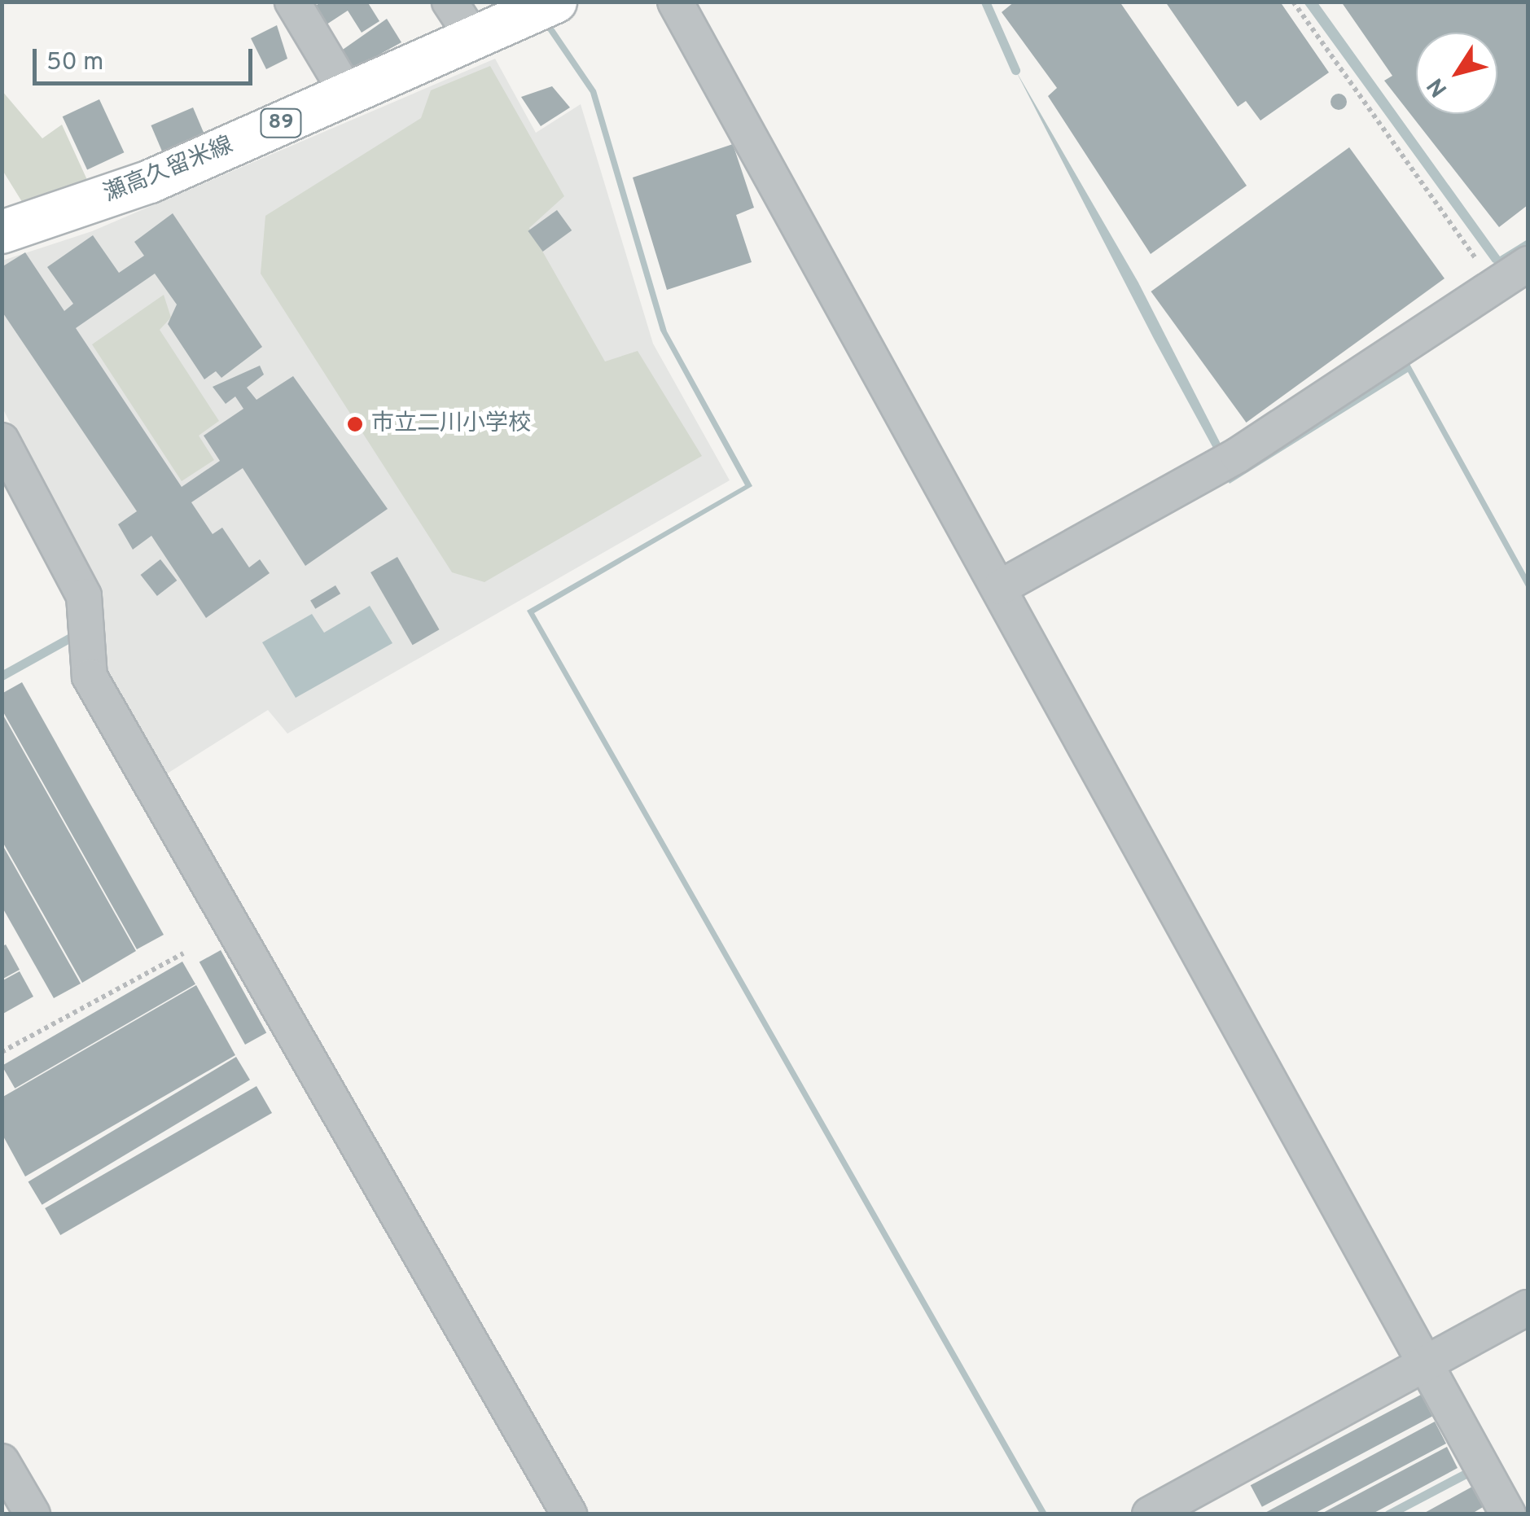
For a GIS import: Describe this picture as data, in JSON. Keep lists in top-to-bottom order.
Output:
{
  "streets": {
    "main road": ["89", "瀬高久留米線"]
  },
  "places": ["市立二川小学校"],
  "scale_bar": "50 m",
  "north": "bottom left"
}
